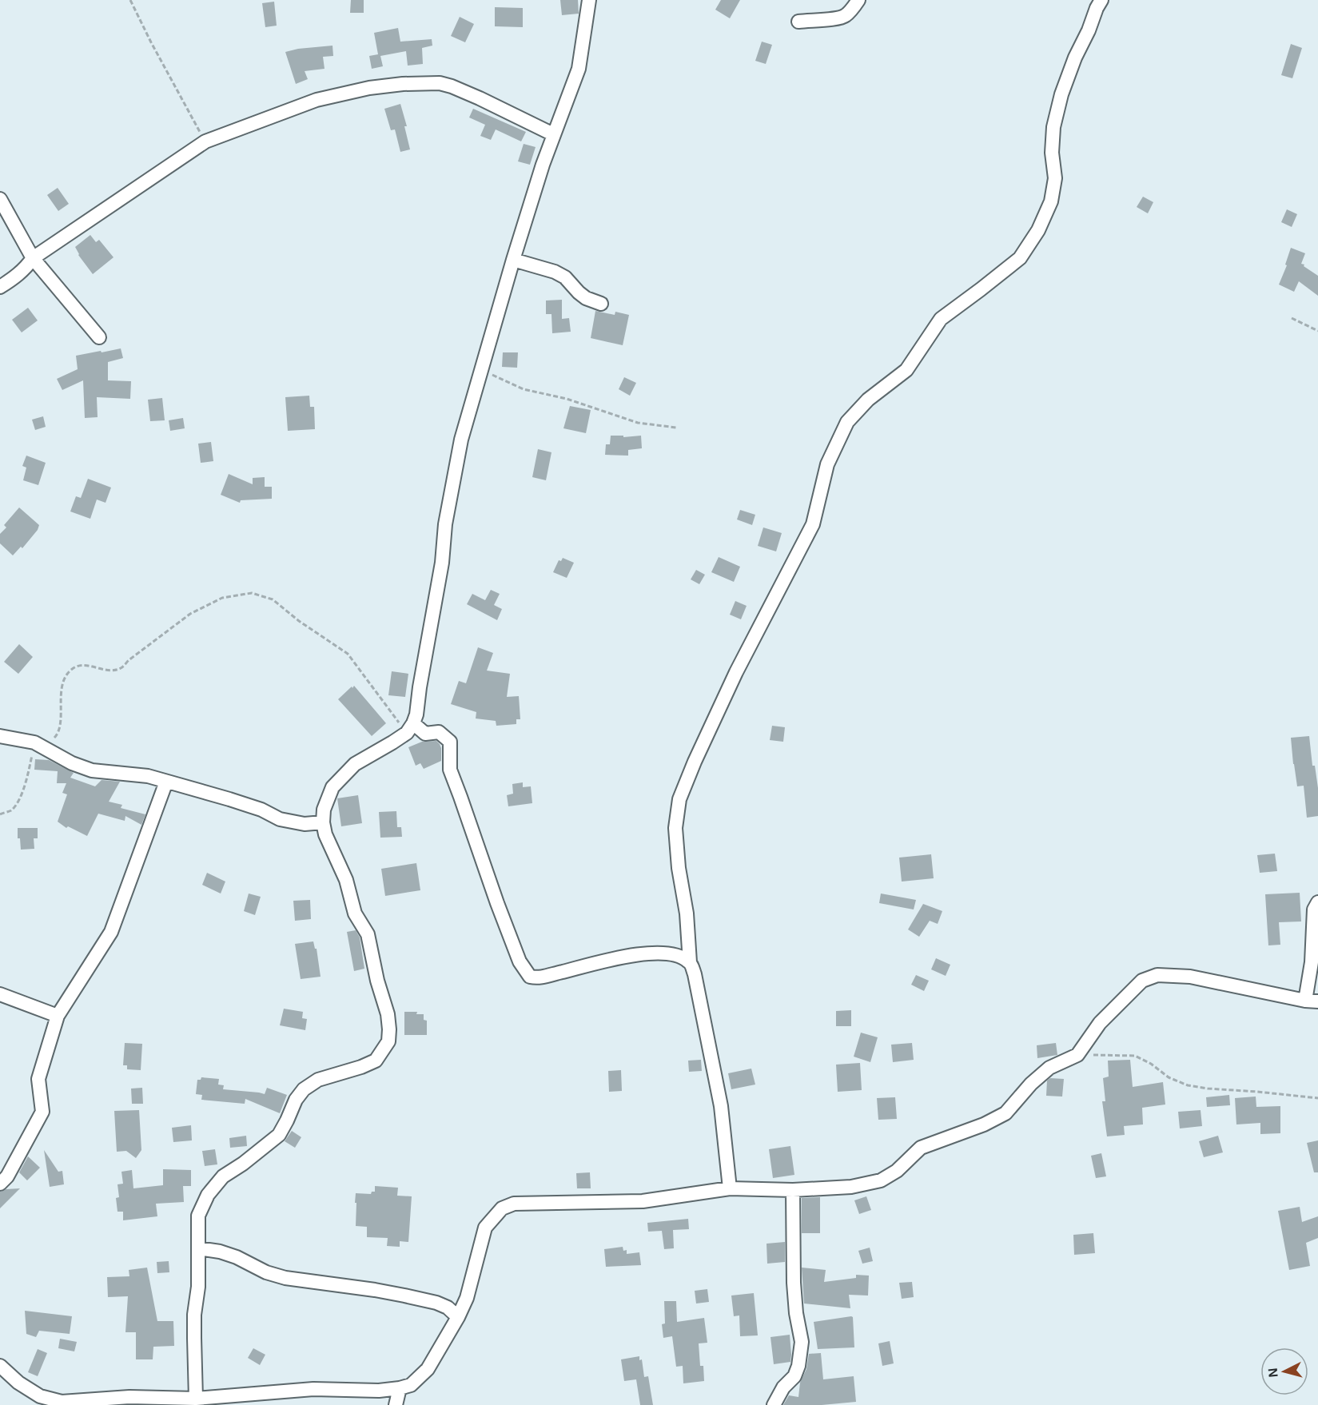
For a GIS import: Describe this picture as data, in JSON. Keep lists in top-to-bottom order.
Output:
{
  "north": "left"
}
